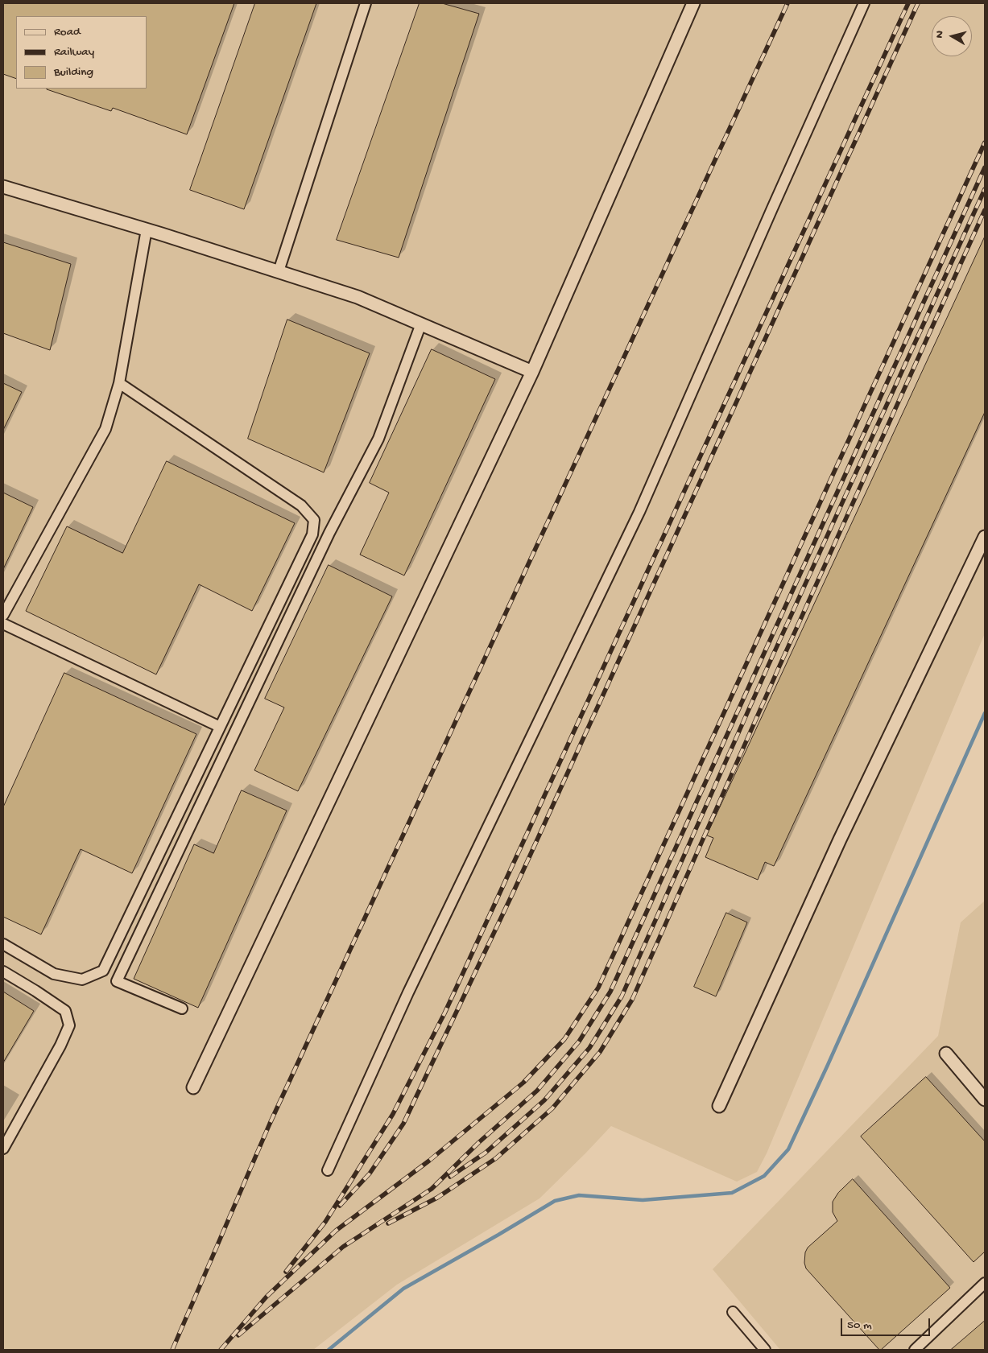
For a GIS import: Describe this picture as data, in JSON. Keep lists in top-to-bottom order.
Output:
{
  "legend": ["Road", "Railway", "Building"],
  "scale_bar": "50 m",
  "north": "left"
}
